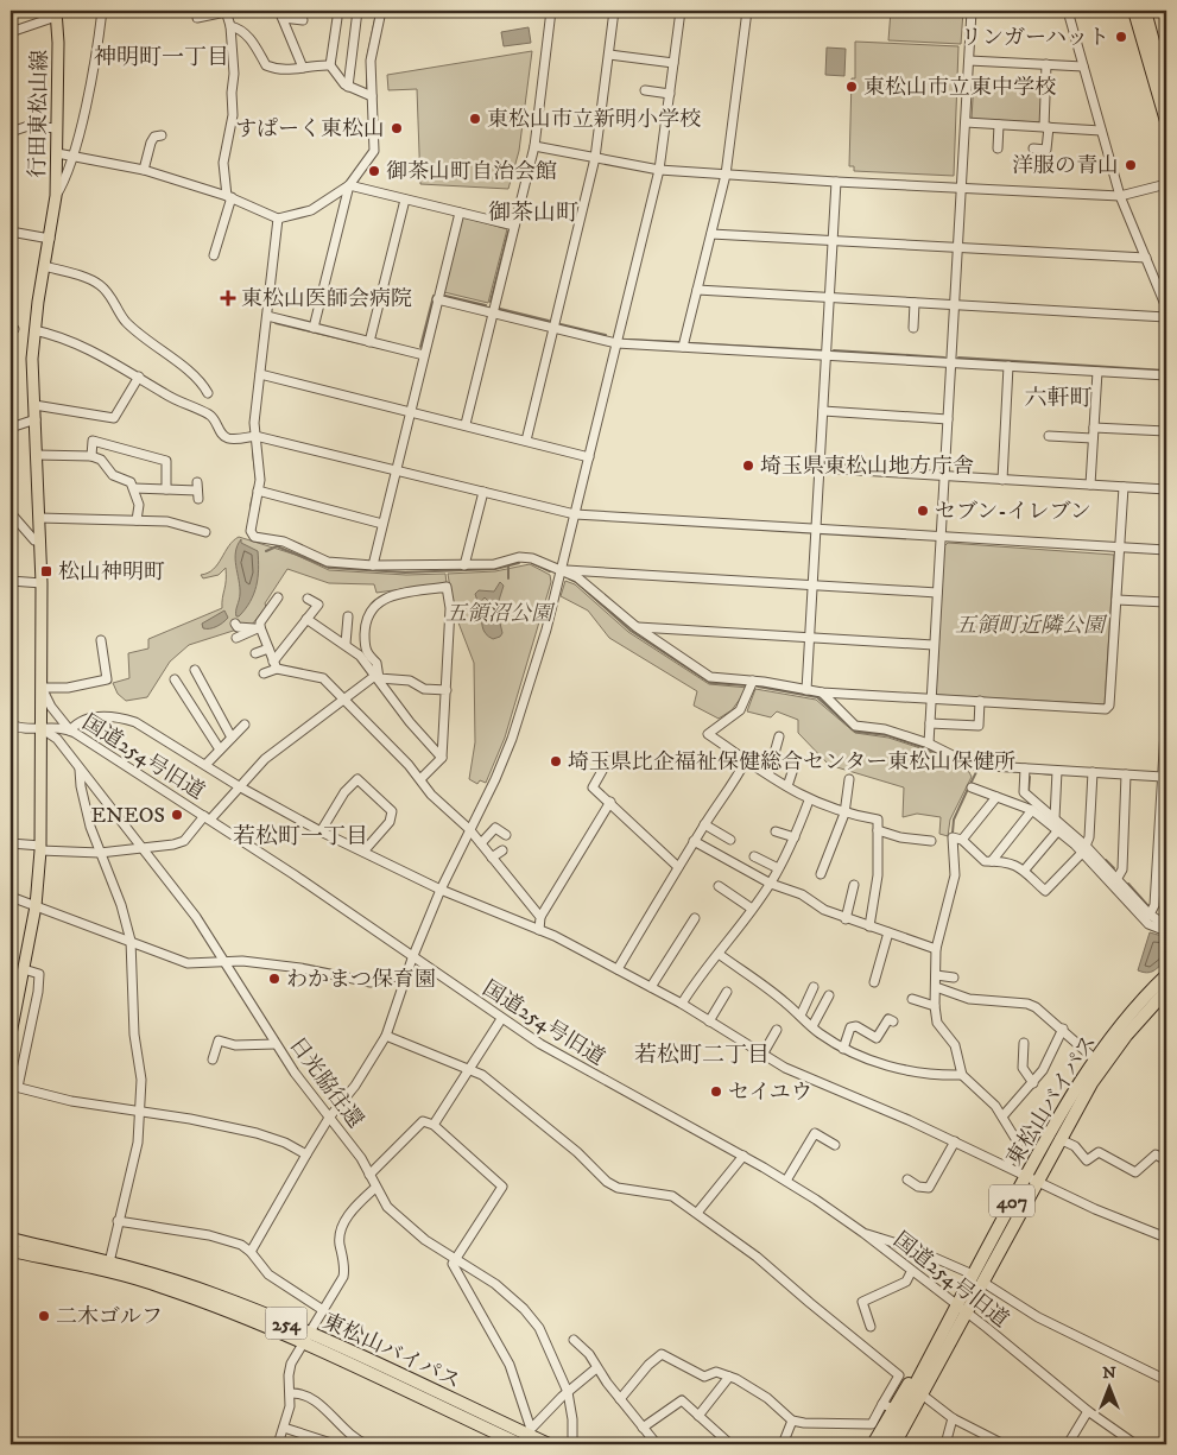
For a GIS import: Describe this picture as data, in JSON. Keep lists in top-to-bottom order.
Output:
{
  "streets": {
    "highway": ["東松山バイパス", "407", "254"],
    "main road": ["行田東松山線"],
    "street": ["国道254号旧道", "日光脇往還"]
  },
  "crossings": [
    ["行田東松山線", "国道254号旧道"],
    ["行田東松山線", "日光脇往還"],
    ["国道254号旧道", "日光脇往還"],
    ["国道254号旧道", "東松山バイパス"]
  ],
  "districts": [
    "神明町一丁目",
    "御茶山町",
    "六軒町",
    "若松町一丁目",
    "若松町二丁目"
  ],
  "parks": ["五領沼公園", "五領町近隣公園"],
  "places": {
    "other": [
      "リンガーハット",
      "東松山市立東中学校",
      "東松山市立新明小学校",
      "すぱーく東松山",
      "洋服の青山",
      "御茶山町自治会館",
      "埼玉県東松山地方庁舎",
      "セブン-イレブン",
      "埼玉県比企福祉保健総合センター東松山保健所",
      "ENEOS",
      "わかまつ保育園",
      "セイユウ",
      "二木ゴルフ"
    ],
    "health": ["東松山医師会病院"],
    "transit": ["松山神明町"]
  },
  "north": "top"
}
